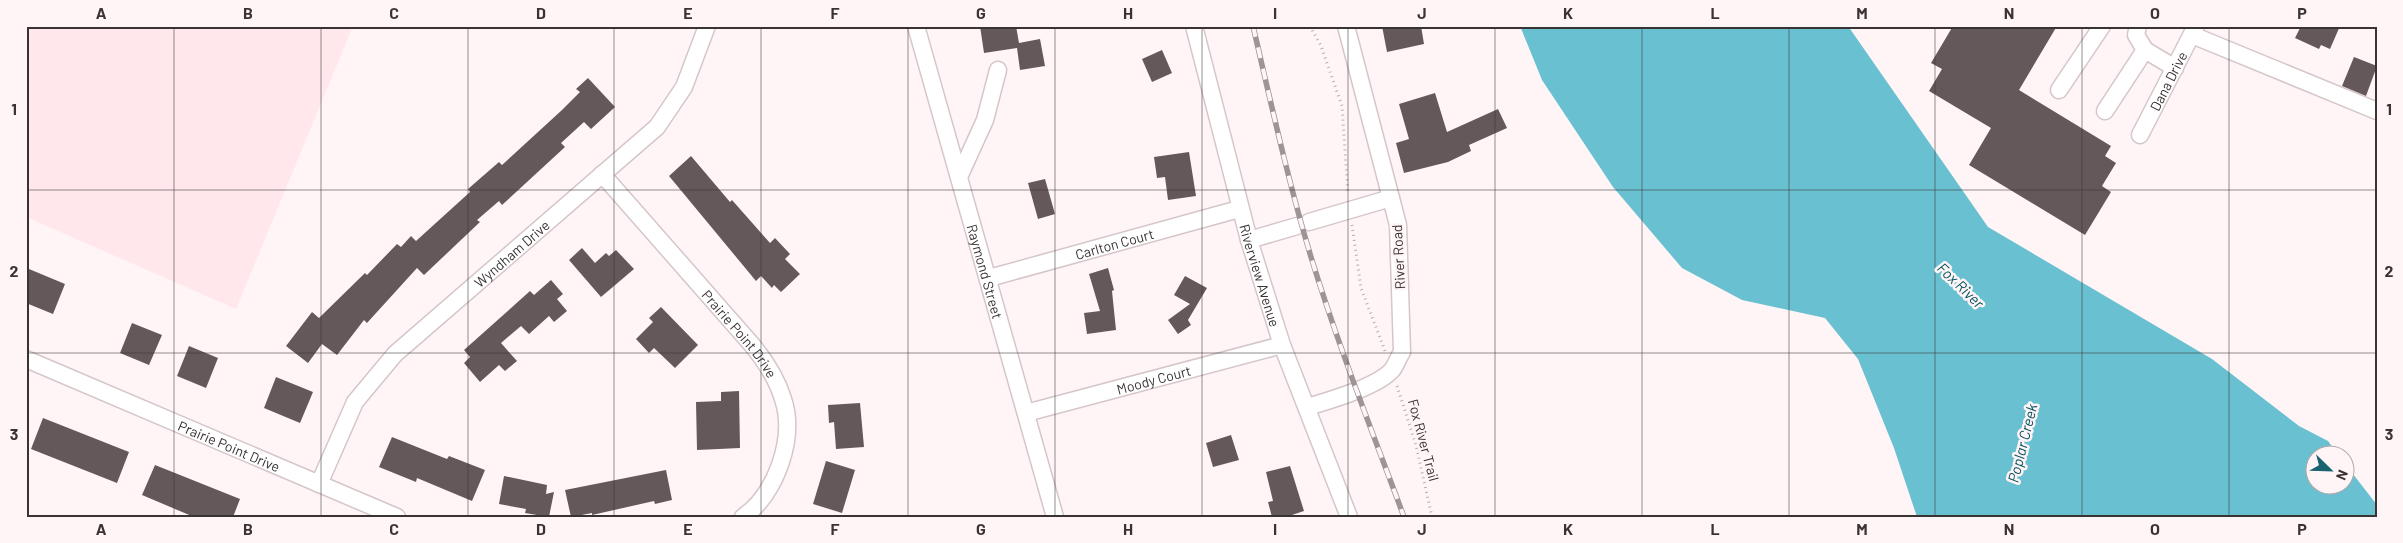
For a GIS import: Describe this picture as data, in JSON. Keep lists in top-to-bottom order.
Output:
{
  "streets": {
    "street": [
      "Dana Drive",
      "Carlton Court",
      "Wyndham Drive",
      "River Road",
      "Raymond Street",
      "Riverview Avenue",
      "Prairie Point Drive",
      "Moody Court"
    ],
    "path": ["Fox River Trail"]
  },
  "crossings": [
    ["Carlton Court", "Raymond Street"],
    ["Carlton Court", "Riverview Avenue"],
    ["Wyndham Drive", "Prairie Point Drive"],
    ["River Road", "Fox River Trail"],
    ["Raymond Street", "Moody Court"],
    ["Riverview Avenue", "Moody Court"]
  ],
  "water": ["Fox River", "Poplar Creek"],
  "north": "bottom right",
  "grid": {
    "columns": [
      "A",
      "B",
      "C",
      "D",
      "E",
      "F",
      "G",
      "H",
      "I",
      "J",
      "K",
      "L",
      "M",
      "N",
      "O",
      "P"
    ],
    "rows": ["1", "2", "3"]
  }
}
